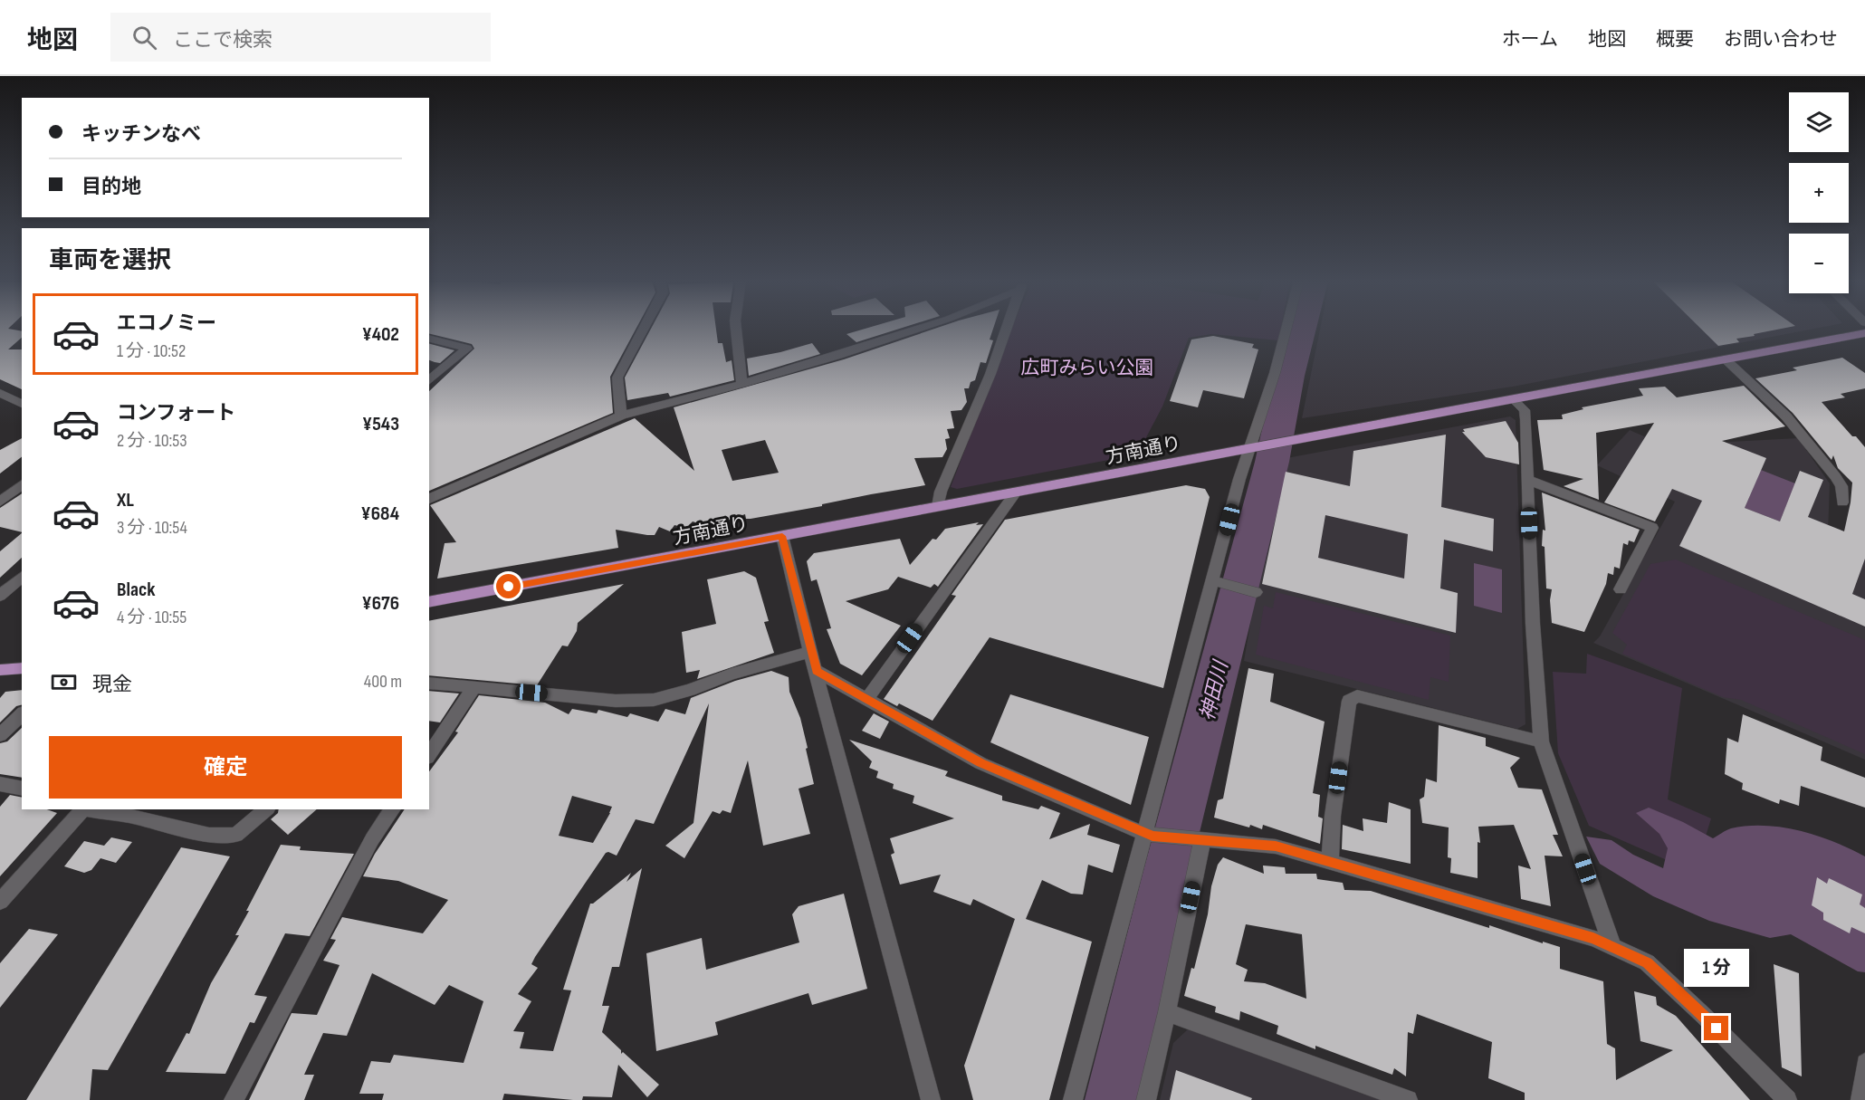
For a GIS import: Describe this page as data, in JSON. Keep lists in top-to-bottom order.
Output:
{
  "streets": {
    "main road": ["方南通り"]
  },
  "water": ["神田川"],
  "parks": ["広町みらい公園"],
  "page": {
    "header": "地図",
    "search": "ここで検索",
    "nav": [
      "ホーム",
      "地図",
      "概要",
      "お問い合わせ"
    ],
    "map_buttons": ["+", "−"],
    "banner": ["キッチンなべ", "目的地"],
    "heading": "車両を選択",
    "list": [
      {
        "name": "エコノミー",
        "note": "1 分 · 10:52",
        "value": "¥402"
      },
      {
        "name": "コンフォート",
        "note": "2 分 · 10:53",
        "value": "¥543"
      },
      {
        "name": "XL",
        "note": "3 分 · 10:54",
        "value": "¥684"
      },
      {
        "name": "Black",
        "note": "4 分 · 10:55",
        "value": "¥676"
      }
    ],
    "pay": ["現金", "400 m"],
    "buttons": "確定",
    "bubble": "1 分"
  }
}
